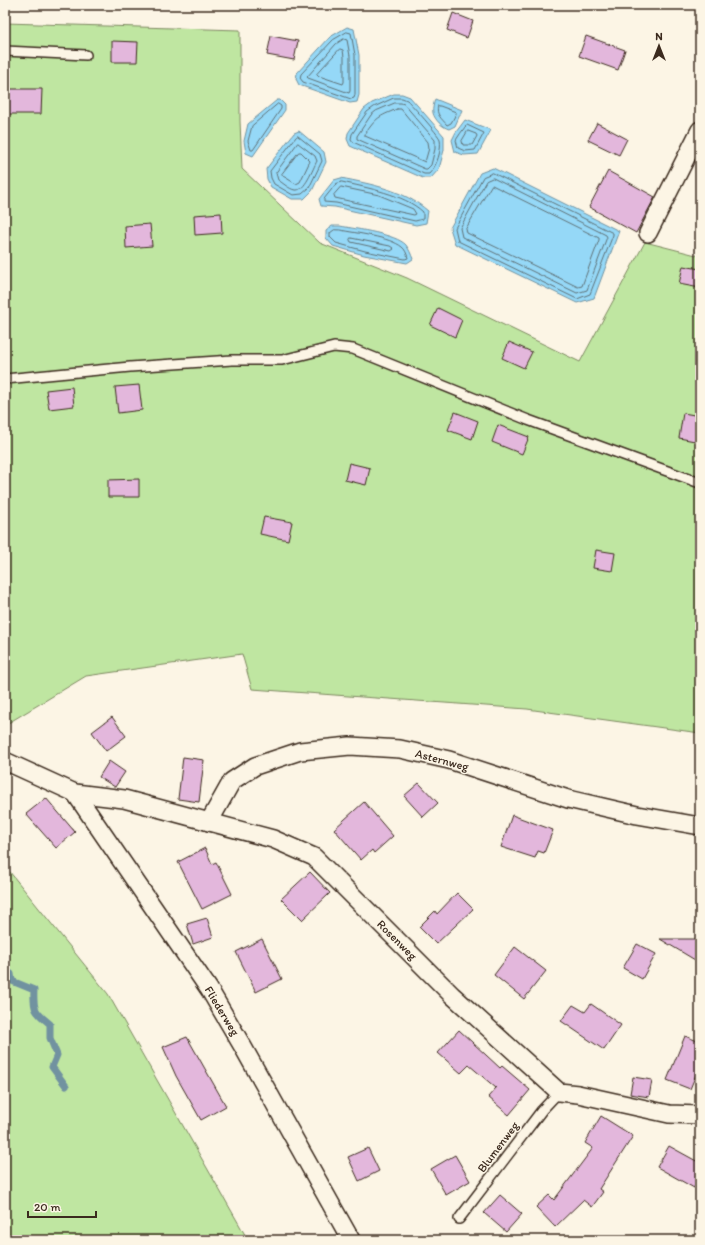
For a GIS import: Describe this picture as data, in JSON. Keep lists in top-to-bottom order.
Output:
{
  "streets": {
    "street": ["Asternweg", "Rosenweg", "Fliederweg"],
    "lane": ["Blumenweg"]
  },
  "crossings": [
    ["Asternweg", "Rosenweg"],
    ["Rosenweg", "Fliederweg"],
    ["Rosenweg", "Blumenweg"]
  ],
  "scale_bar": "20 m",
  "north": "top"
}
